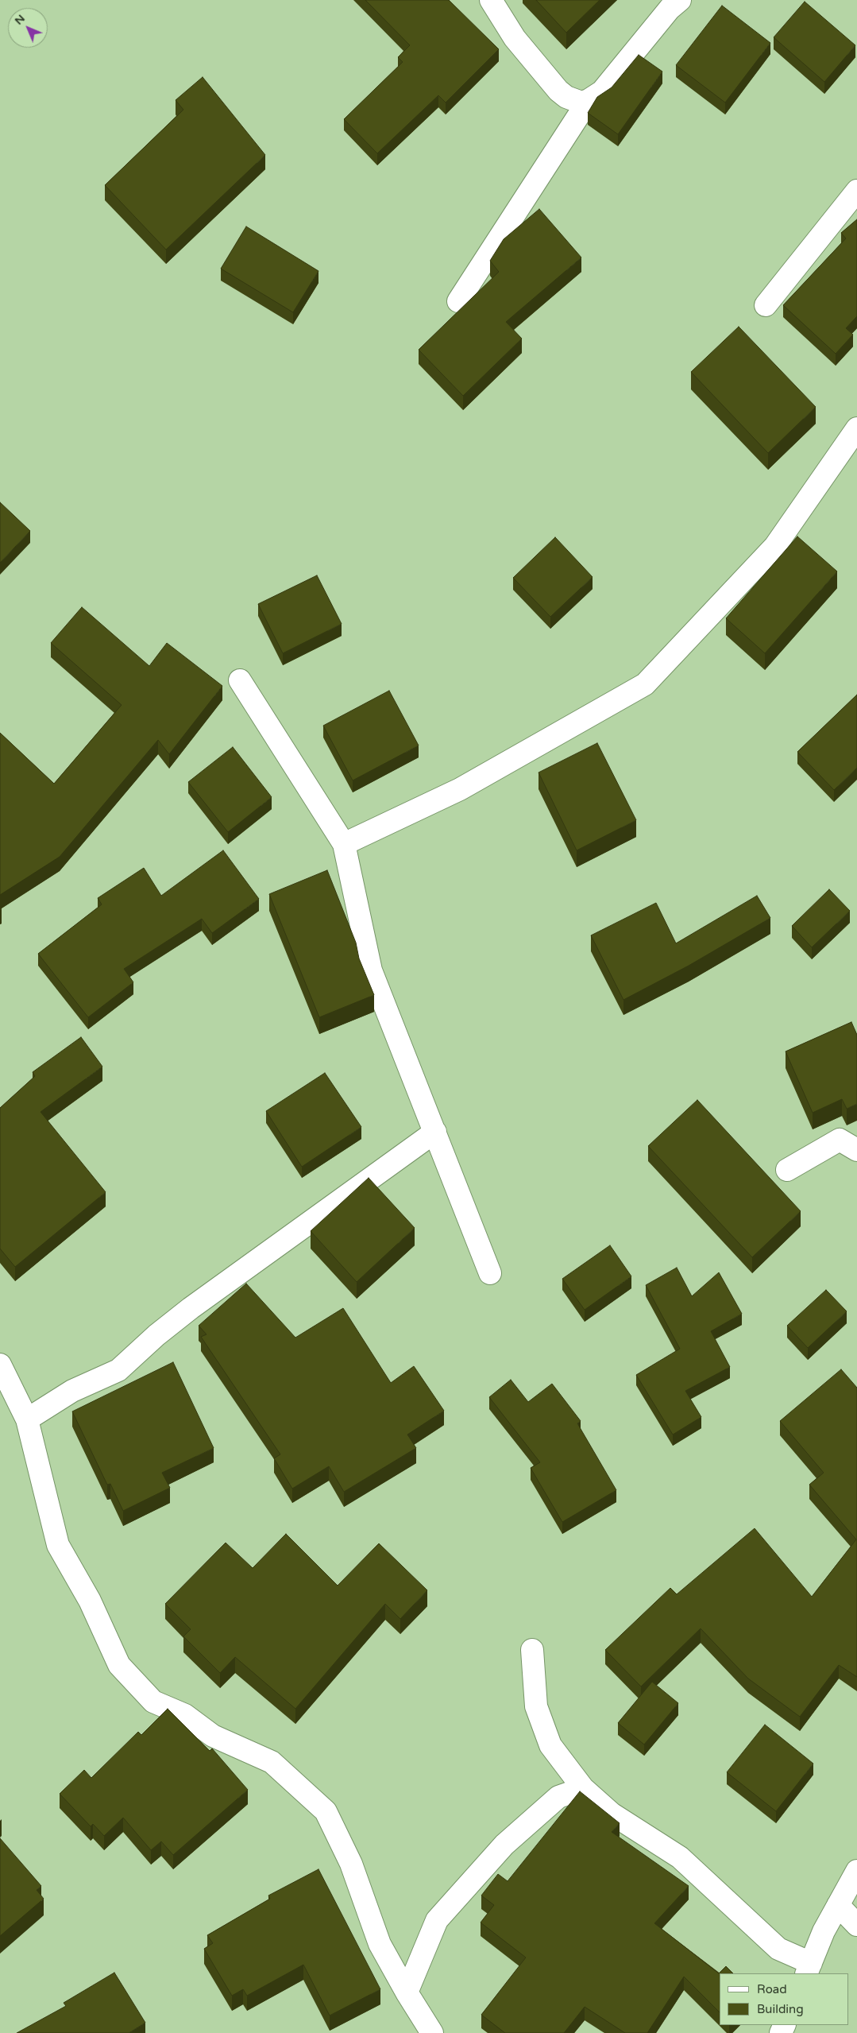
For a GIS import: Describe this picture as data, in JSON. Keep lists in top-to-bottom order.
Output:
{
  "legend": ["Road", "Building"],
  "north": "top left"
}
